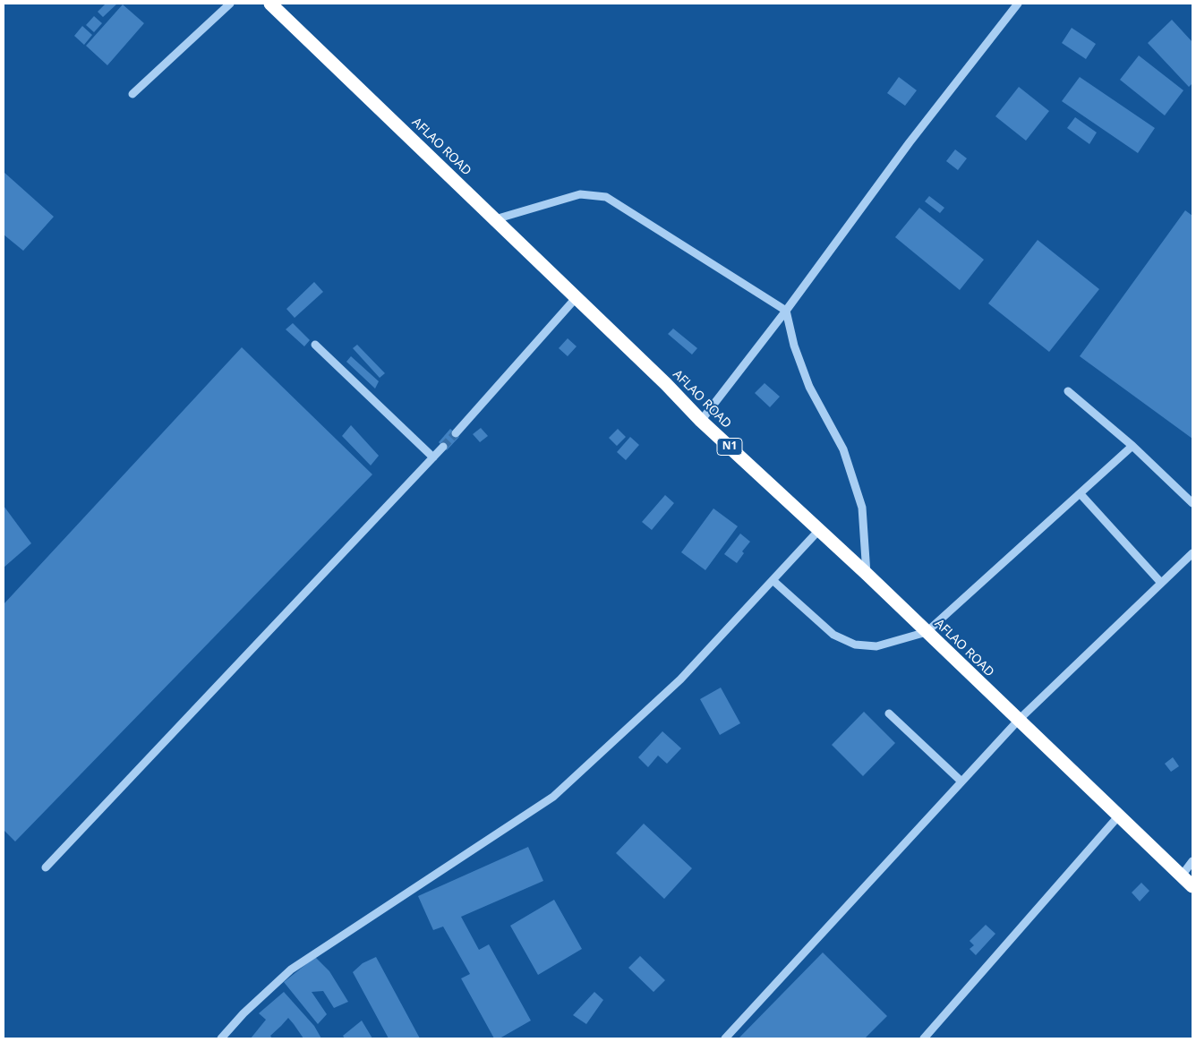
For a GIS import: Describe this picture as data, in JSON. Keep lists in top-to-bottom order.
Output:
{
  "streets": {
    "highway": ["AFLAO ROAD", "N1"]
  }
}
